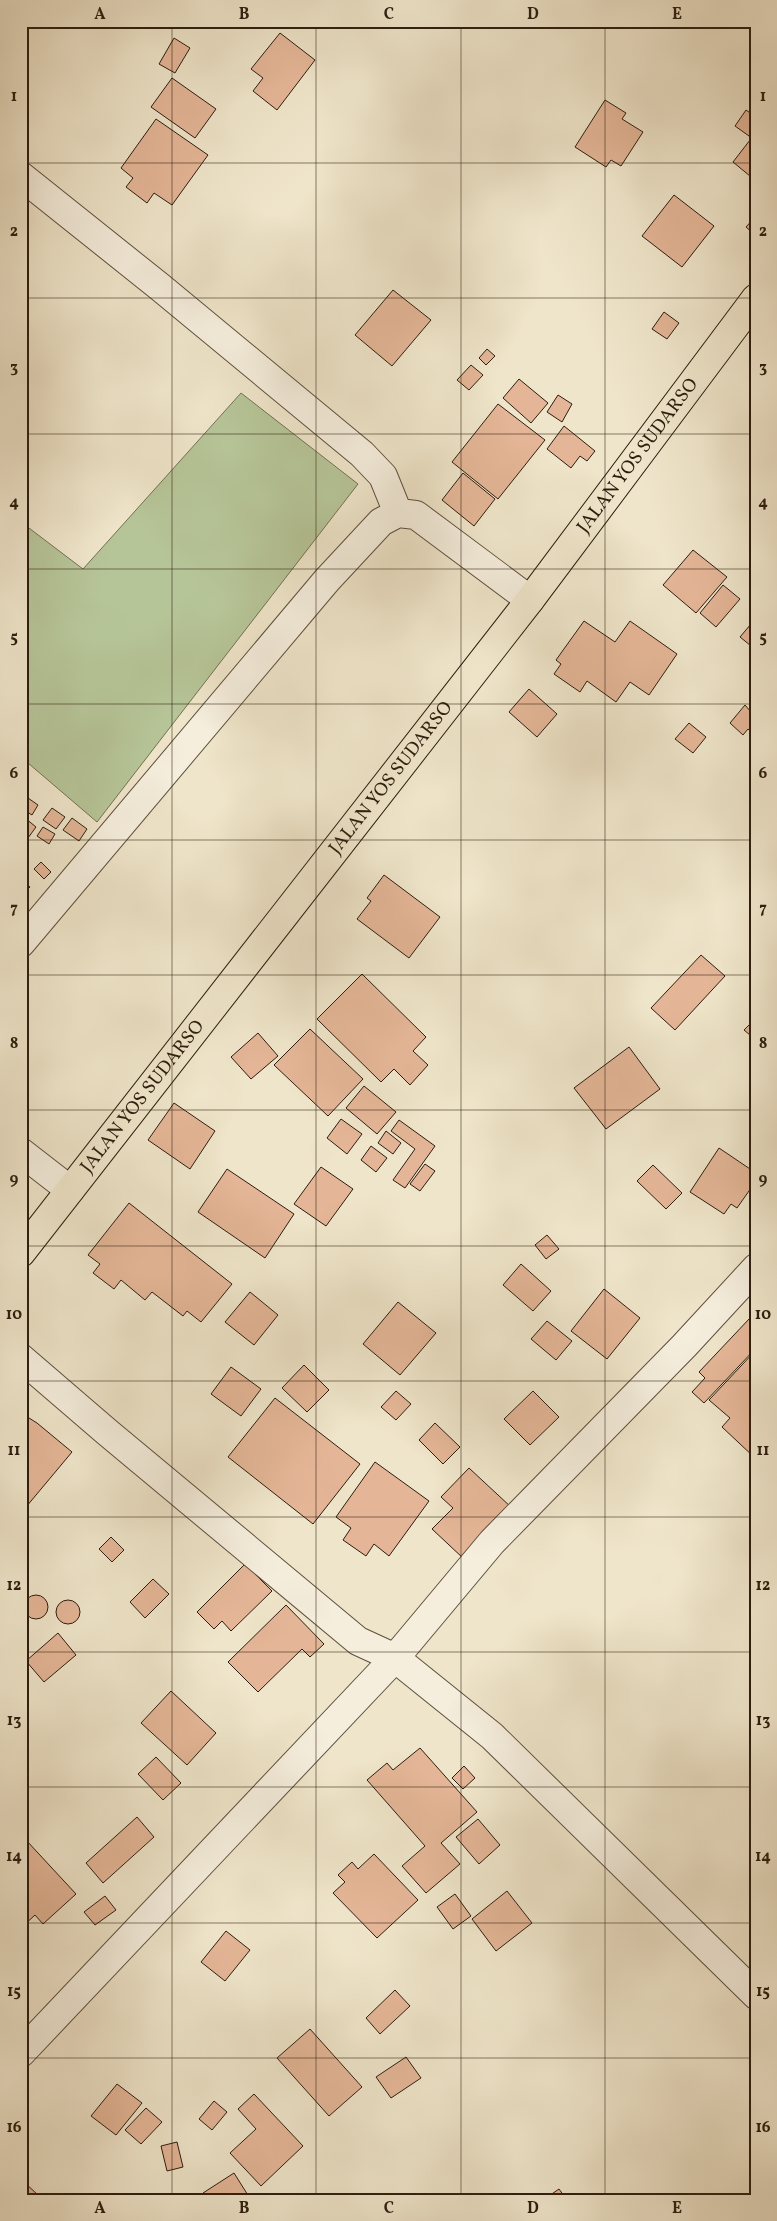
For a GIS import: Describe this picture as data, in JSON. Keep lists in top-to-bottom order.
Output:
{
  "streets": {
    "main road": ["JALAN YOS SUDARSO"]
  },
  "grid": {
    "columns": [
      "A",
      "B",
      "C",
      "D",
      "E"
    ],
    "rows": [
      "1",
      "2",
      "3",
      "4",
      "5",
      "6",
      "7",
      "8",
      "9",
      "10",
      "11",
      "12",
      "13",
      "14",
      "15",
      "16"
    ]
  }
}
